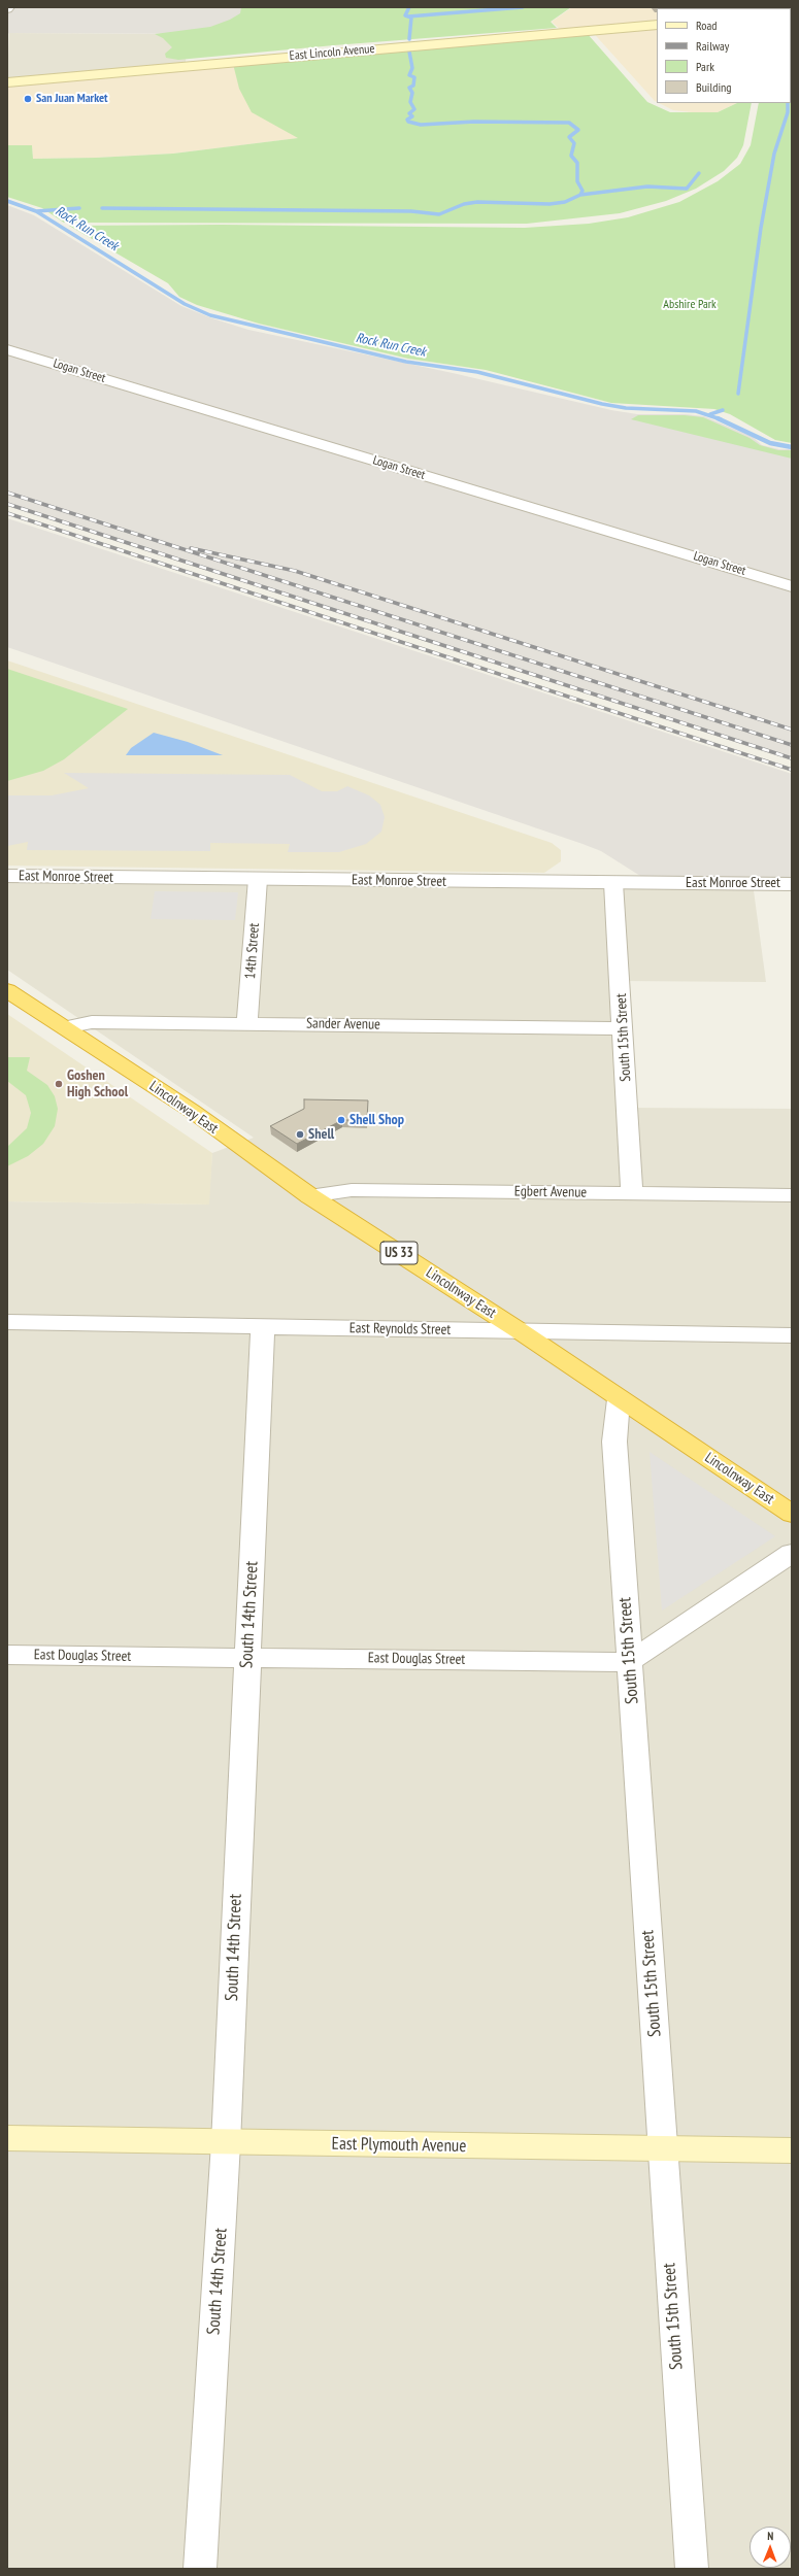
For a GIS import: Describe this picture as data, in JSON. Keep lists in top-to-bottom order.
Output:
{
  "streets": {
    "highway": ["Lincolnway East", "US 33"],
    "main road": ["East Lincoln Avenue", "East Plymouth Avenue"],
    "street": [
      "Logan Street",
      "East Monroe Street",
      "14th Street",
      "Sander Avenue",
      "South 15th Street",
      "Egbert Avenue",
      "East Reynolds Street",
      "South 14th Street",
      "East Douglas Street"
    ]
  },
  "crossings": [
    ["East Monroe Street", "14th Street"],
    ["East Monroe Street", "South 15th Street"],
    ["14th Street", "Sander Avenue"],
    ["Sander Avenue", "South 15th Street"],
    ["Sander Avenue", "Lincolnway East"],
    ["South 15th Street", "Lincolnway East"],
    ["South 15th Street", "Egbert Avenue"],
    ["South 15th Street", "East Douglas Street"],
    ["South 15th Street", "East Plymouth Avenue"],
    ["Lincolnway East", "Egbert Avenue"],
    ["Lincolnway East", "East Reynolds Street"],
    ["East Reynolds Street", "South 14th Street"],
    ["South 14th Street", "East Douglas Street"],
    ["South 14th Street", "East Plymouth Avenue"]
  ],
  "water": ["Rock Run Creek"],
  "parks": ["Abshire Park"],
  "places": [
    "San Juan Market",
    "Goshen High School",
    "Shell Shop",
    "Shell"
  ],
  "legend": [
    "Road",
    "Railway",
    "Park",
    "Building"
  ],
  "north": "top"
}
